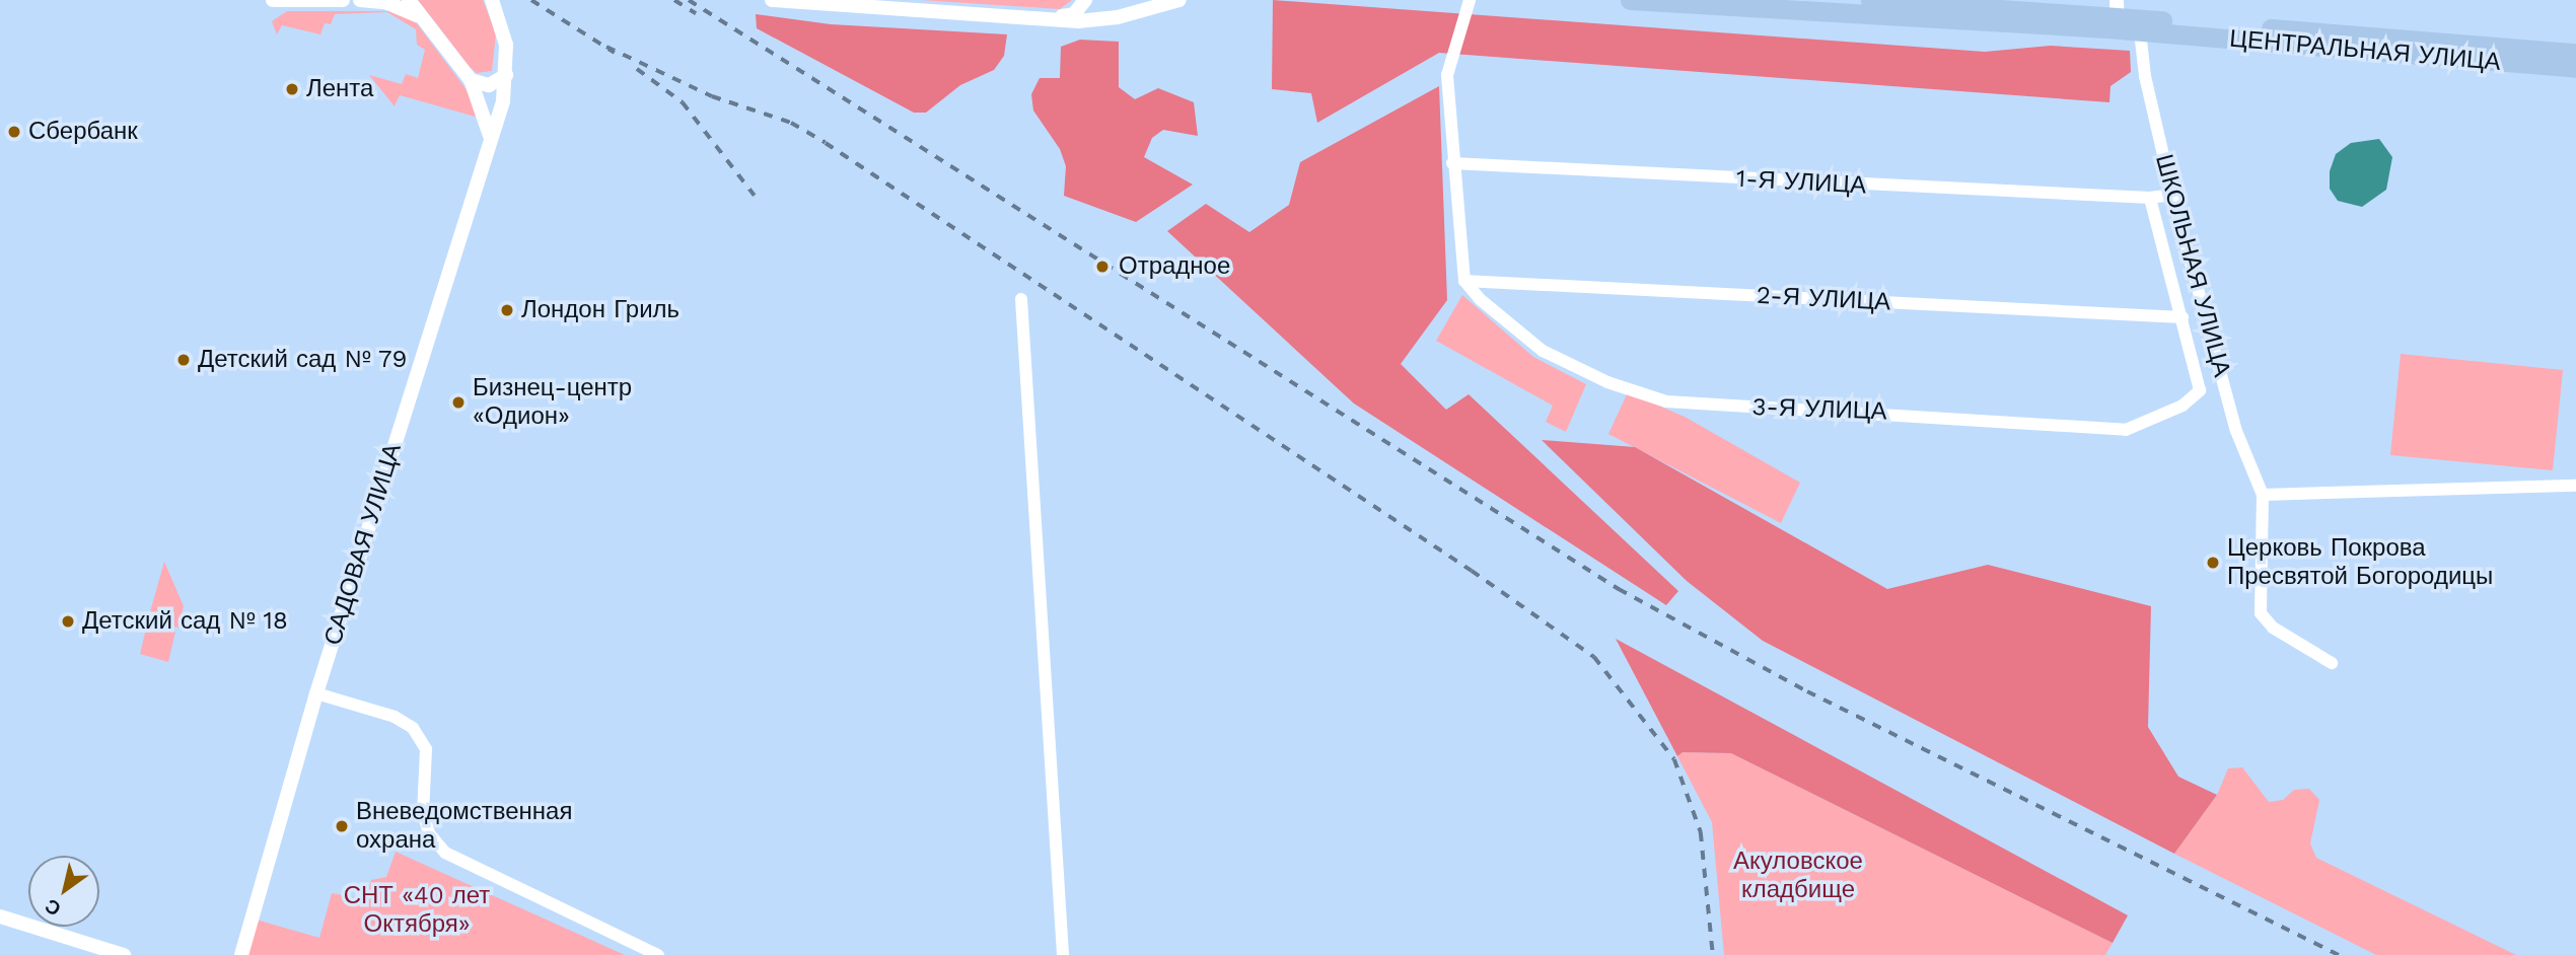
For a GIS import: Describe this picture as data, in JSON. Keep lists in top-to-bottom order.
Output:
{
  "streets": {
    "main road": ["ЦЕНТРАЛЬНАЯ УЛИЦА"],
    "street": [
      "1-Я УЛИЦА",
      "ШКОЛЬНАЯ УЛИЦА",
      "2-Я УЛИЦА",
      "3-Я УЛИЦА",
      "САДОВАЯ УЛИЦА"
    ]
  },
  "crossings": [
    ["ЦЕНТРАЛЬНАЯ УЛИЦА", "ШКОЛЬНАЯ УЛИЦА"],
    ["1-Я УЛИЦА", "ШКОЛЬНАЯ УЛИЦА"],
    ["2-Я УЛИЦА", "3-Я УЛИЦА"]
  ],
  "parks": ["Акуловское кладбище", "СНТ «40 лет Октября»"],
  "places": [
    "Лента",
    "Сбербанк",
    "Отрадное",
    "Лондон Гриль",
    "Детский сад № 79",
    "Бизнец-центр «Одион»",
    "Церковь Покрова Пресвятой Богородицы",
    "Детский сад № 18",
    "Вневедомственная охрана"
  ],
  "north": "bottom left"
}
